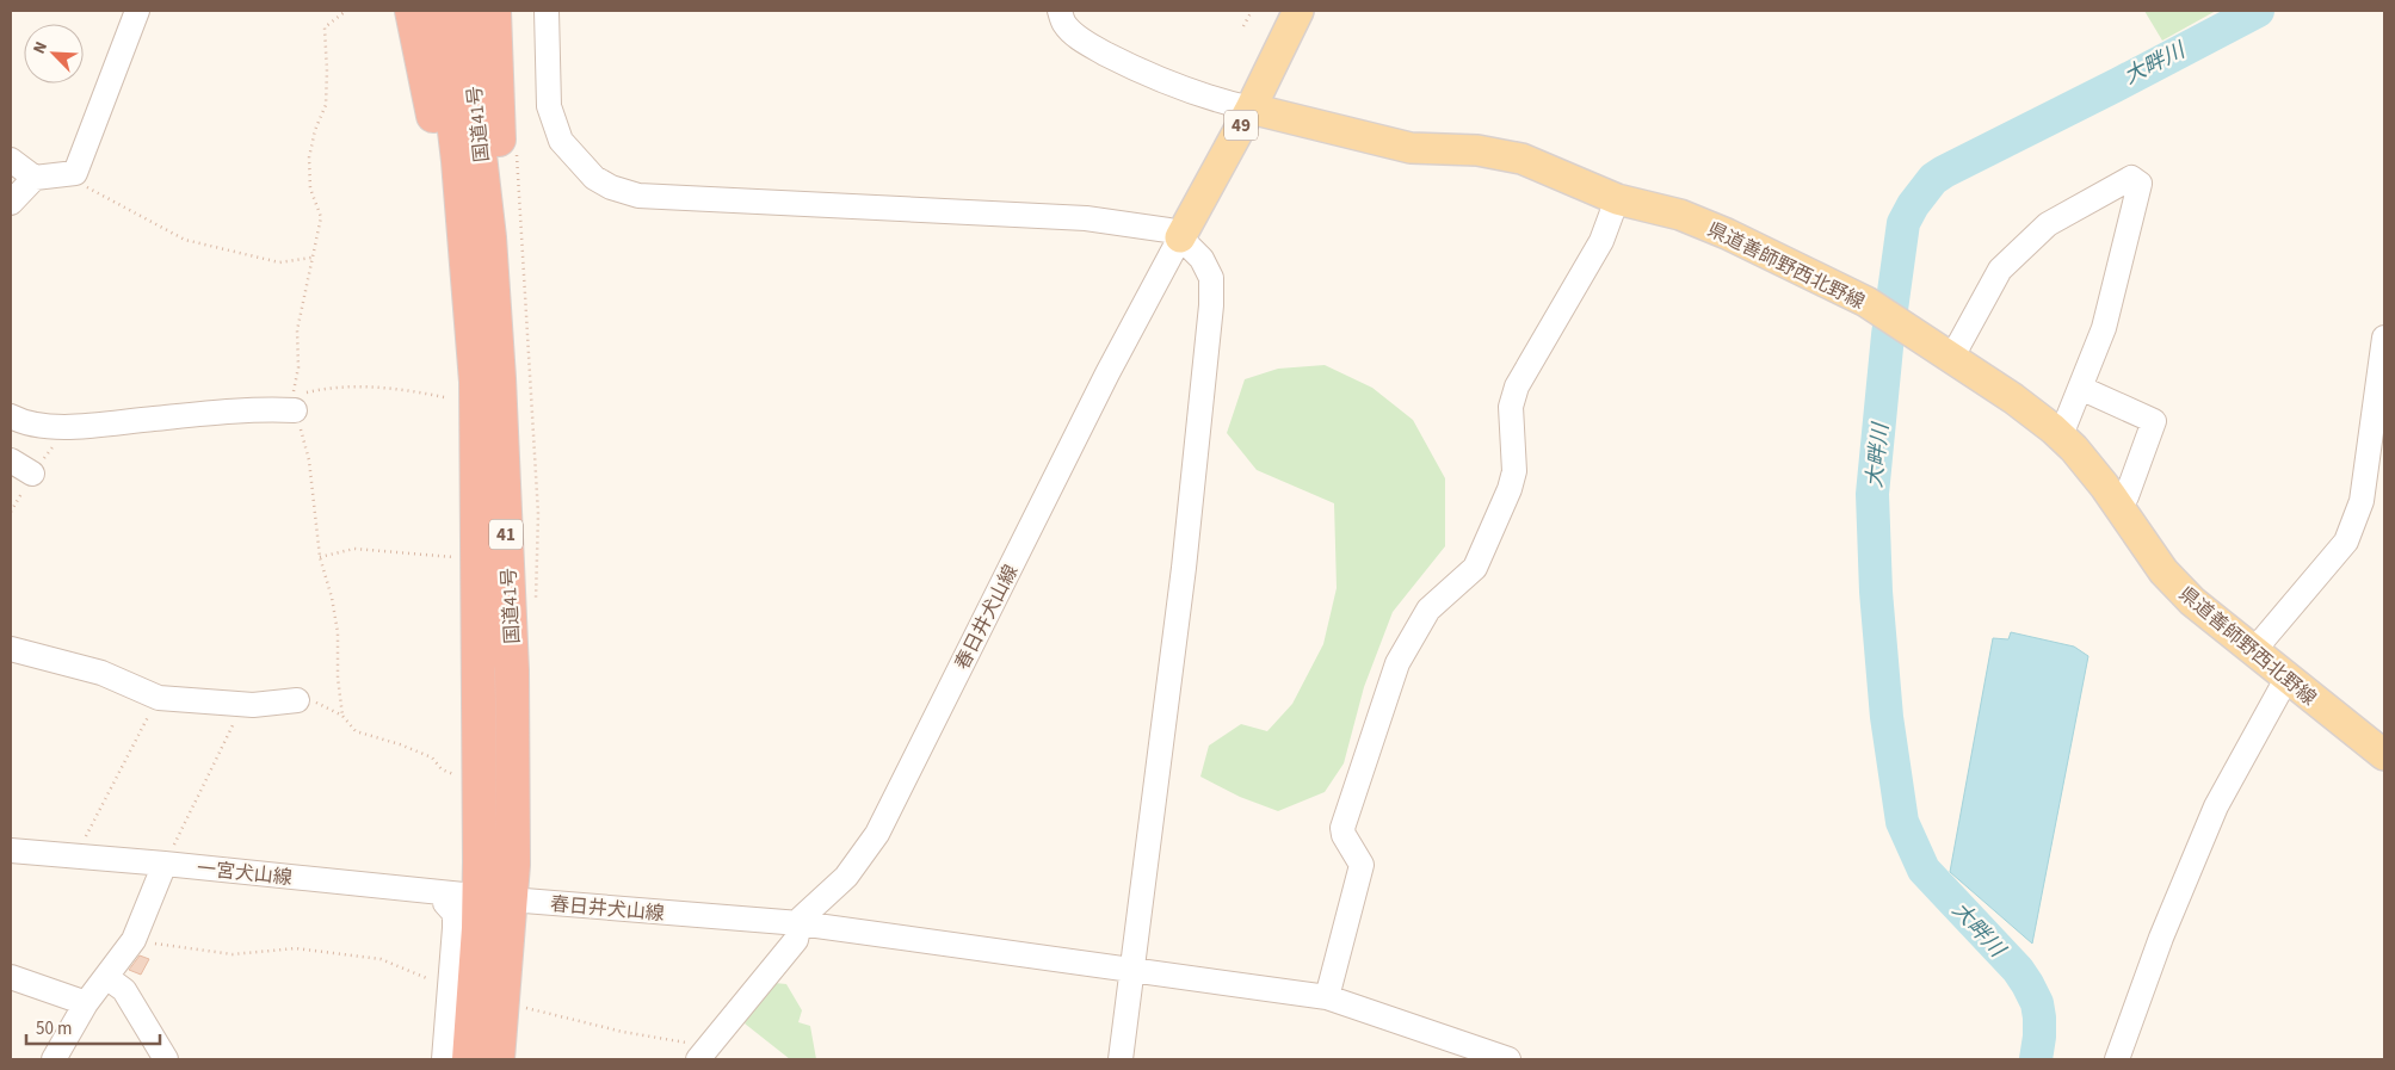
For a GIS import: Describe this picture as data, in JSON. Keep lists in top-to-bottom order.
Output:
{
  "streets": {
    "highway": ["国道41号", "41"],
    "main road": ["49", "県道善師野西北野線", "春日井犬山線"],
    "street": ["一宮犬山線"]
  },
  "crossings": [
    ["国道41号", "春日井犬山線"],
    ["国道41号", "一宮犬山線"],
    ["県道善師野西北野線", "春日井犬山線"],
    ["春日井犬山線", "一宮犬山線"]
  ],
  "water": ["大畔川"],
  "scale_bar": "50 m",
  "north": "top left"
}
